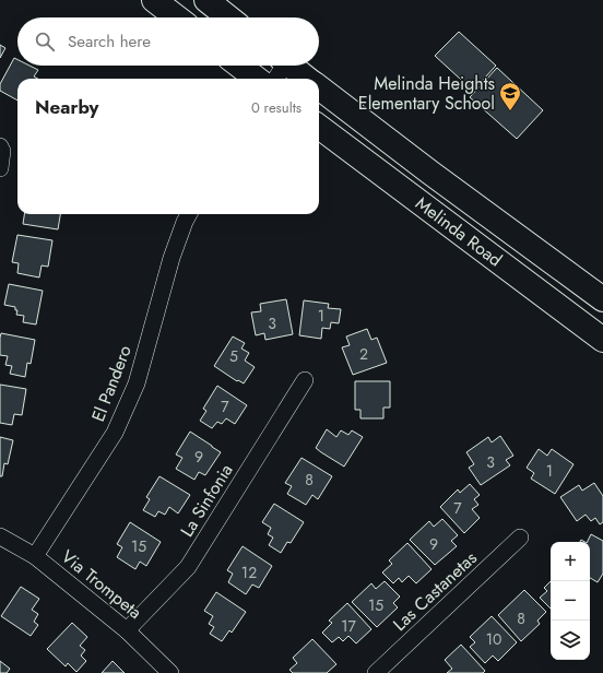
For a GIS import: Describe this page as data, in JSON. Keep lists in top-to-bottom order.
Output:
{
  "streets": {
    "main road": ["Melinda Road"],
    "street": [
      "El Pandero",
      "La Sinfonia",
      "Via Trompeta",
      "Las Castanetas"
    ]
  },
  "crossings": [
    ["El Pandero", "Via Trompeta"],
    ["La Sinfonia", "Via Trompeta"]
  ],
  "places": {
    "school or university": ["Melinda Heights Elementary School"]
  },
  "house_numbers": [
    "1",
    "3",
    "2",
    "5",
    "7",
    "9",
    "3",
    "1",
    "8",
    "7",
    "9",
    "15",
    "12",
    "15",
    "8",
    "17",
    "10"
  ],
  "page": {
    "search": "Search here",
    "heading": ["Nearby", "0 results"],
    "map_buttons": ["+", "−"]
  }
}
